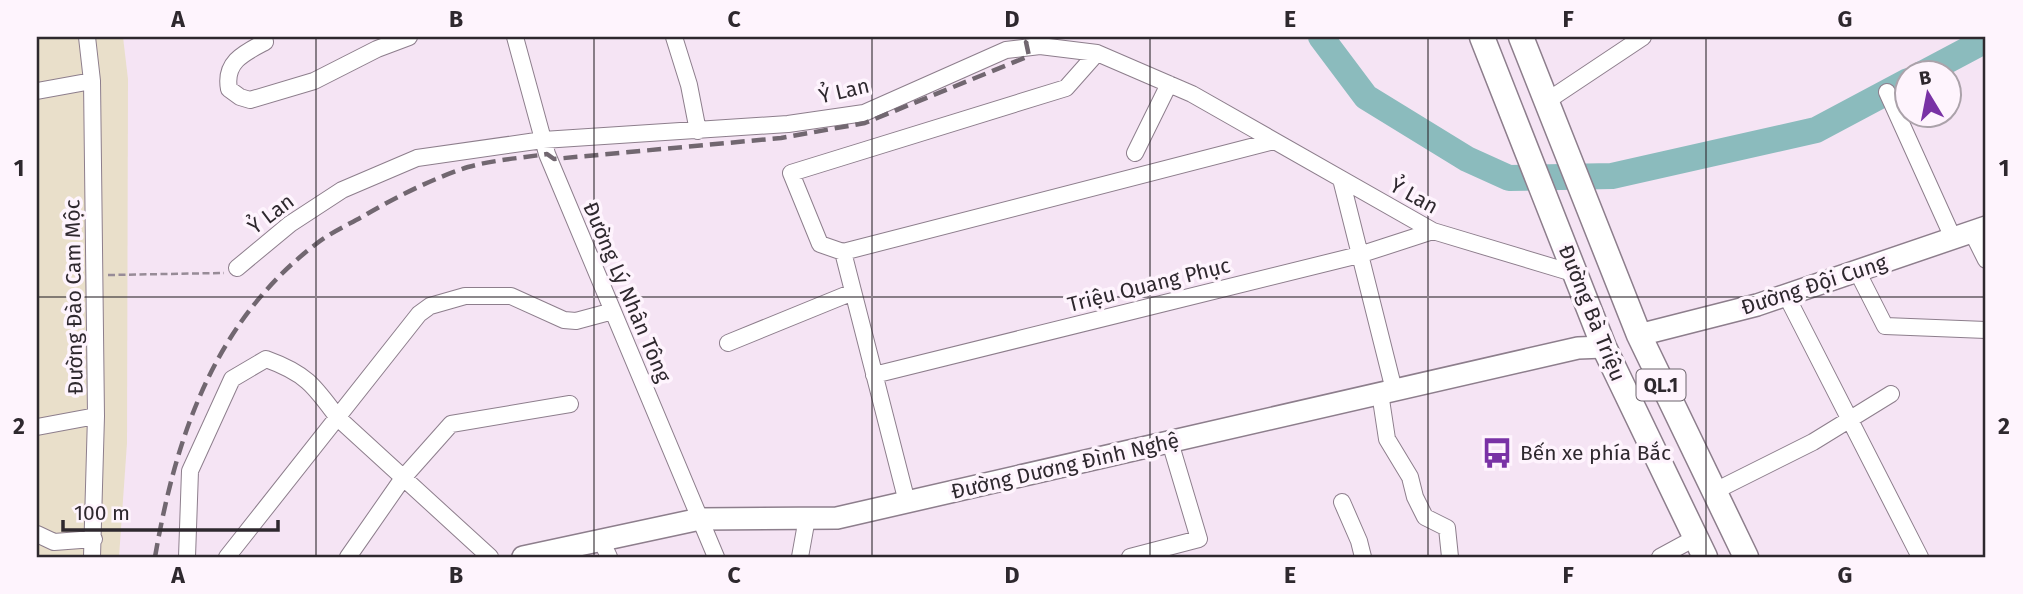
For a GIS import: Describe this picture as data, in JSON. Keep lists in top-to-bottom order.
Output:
{
  "streets": {
    "highway": ["Đường Bà Triệu", "QL.1"],
    "main road": ["Đường Đội Cung", "Đường Dương Đình Nghệ"],
    "street": [
      "Ỷ Lan",
      "Triệu Quang Phục",
      "Đường Lý Nhân Tông",
      "Đường Đào Cam Mộc"
    ]
  },
  "crossings": [
    ["Ỷ Lan", "Triệu Quang Phục"],
    ["Ỷ Lan", "Đường Lý Nhân Tông"],
    ["Ỷ Lan", "Đường Bà Triệu"],
    ["Đường Đội Cung", "Đường Bà Triệu"],
    ["Đường Lý Nhân Tông", "Đường Dương Đình Nghệ"],
    ["Đường Bà Triệu", "QL.1"],
    ["Đường Bà Triệu", "Đường Dương Đình Nghệ"]
  ],
  "places": {
    "bus stop": ["Bến xe phía Bắc"]
  },
  "scale_bar": "100 m",
  "north": "top",
  "grid": {
    "columns": [
      "A",
      "B",
      "C",
      "D",
      "E",
      "F",
      "G"
    ],
    "rows": ["1", "2"]
  }
}
